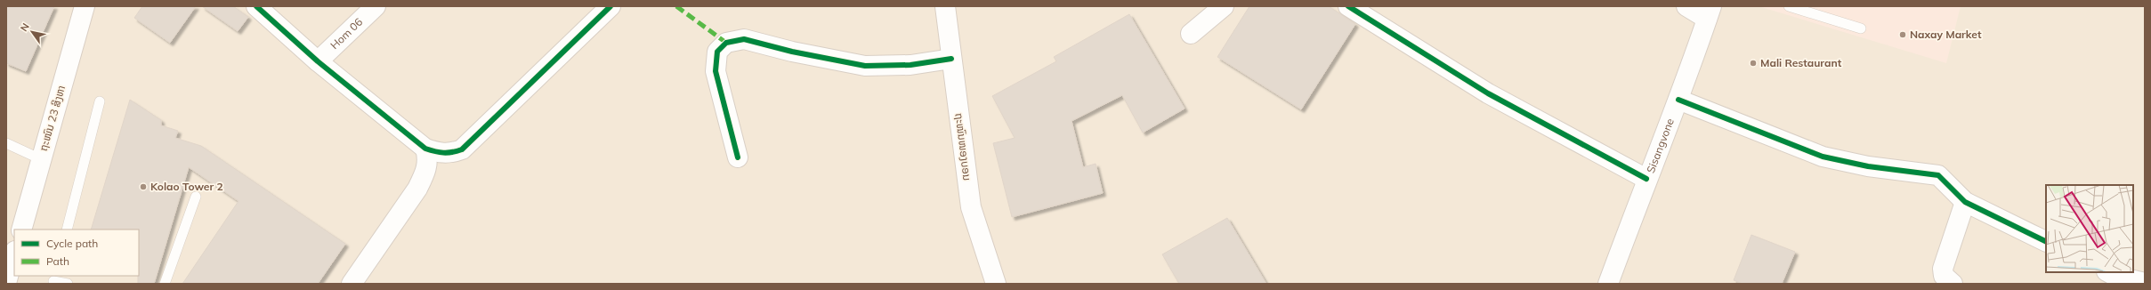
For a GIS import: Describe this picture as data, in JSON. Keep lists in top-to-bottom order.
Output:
{
  "streets": {
    "street": [
      "Hom 06",
      "ຖະໜົນ 23 ສິງຫາ",
      "Sisangvone",
      "ຖະໜົນໜອງບອນ"
    ]
  },
  "places": ["Naxay Market", "Mali Restaurant", "Kolao Tower 2"],
  "legend": ["Cycle path", "Path"],
  "north": "top left"
}
